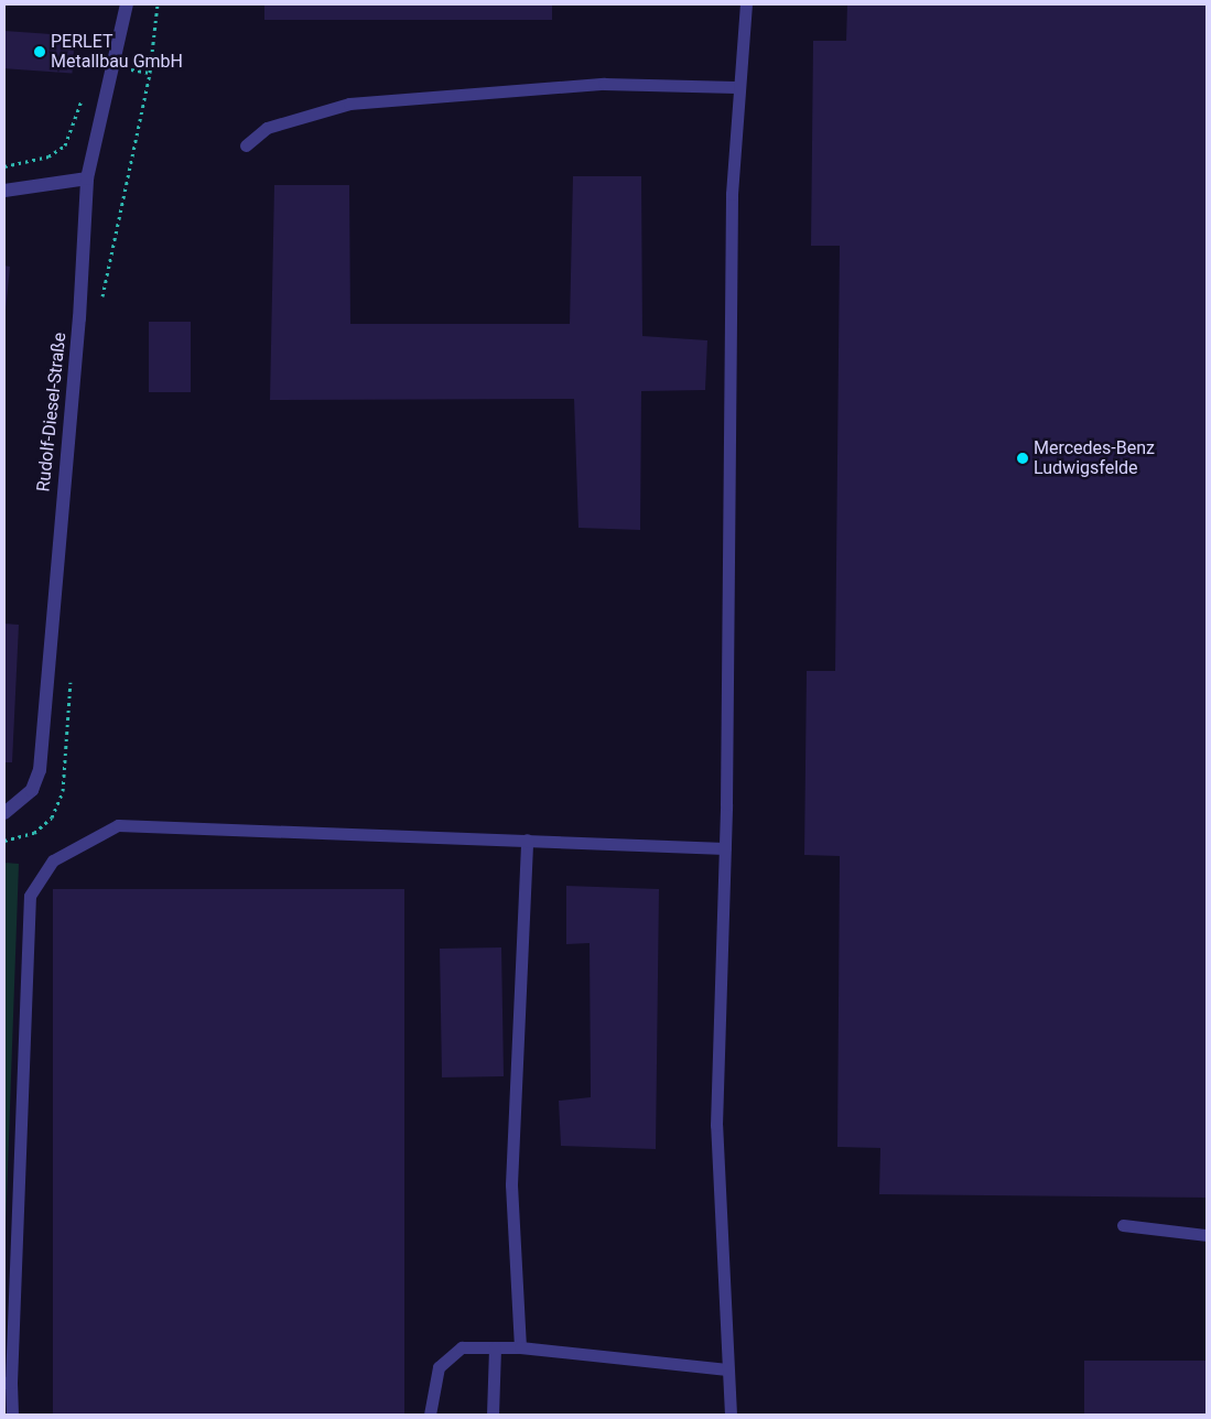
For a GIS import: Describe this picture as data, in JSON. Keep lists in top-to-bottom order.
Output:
{
  "streets": {
    "street": ["Rudolf-Diesel-Straße"]
  },
  "places": ["PERLET Metallbau GmbH", "Mercedes-Benz Ludwigsfelde"]
}
